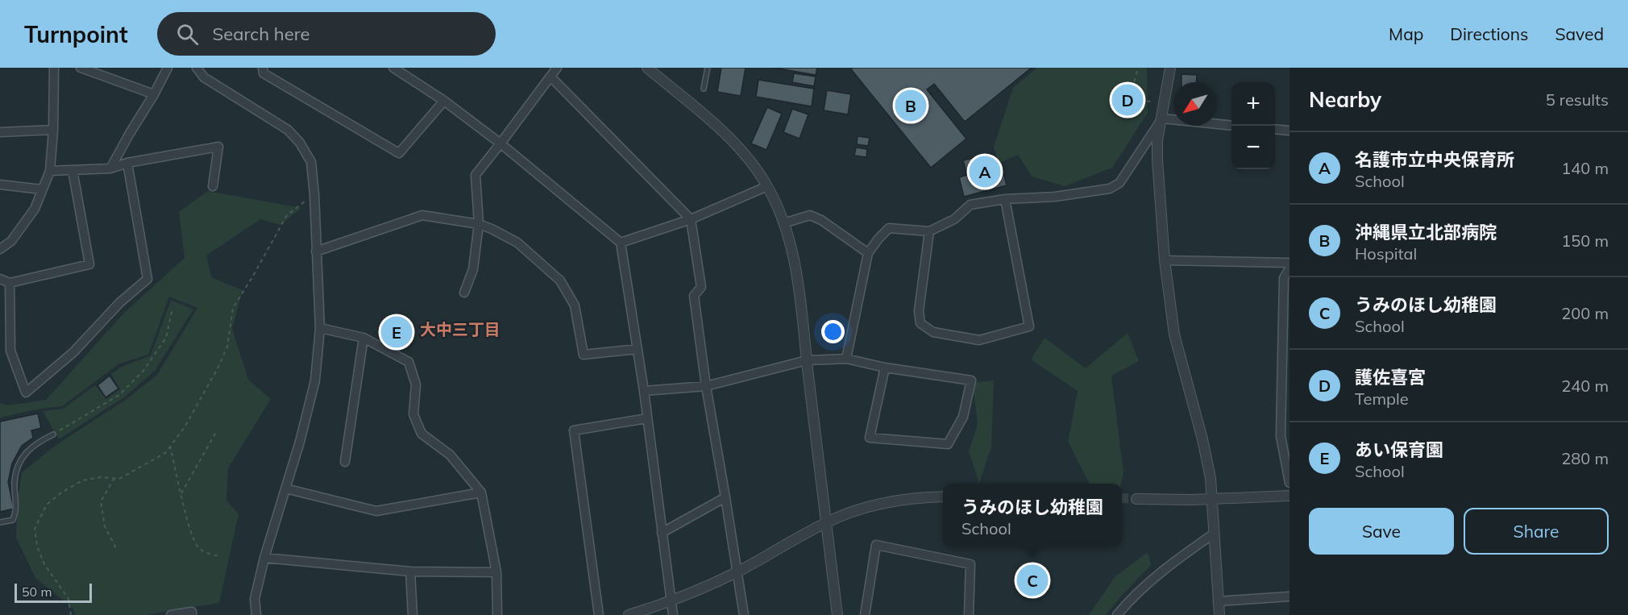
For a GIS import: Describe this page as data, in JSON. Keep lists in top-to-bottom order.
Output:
{
  "districts": ["大中三丁目"],
  "scale_bar": "50 m",
  "north": "bottom left",
  "page": {
    "header": "Turnpoint",
    "search": "Search here",
    "nav": ["Map", "Directions", "Saved"],
    "heading": ["Nearby", "5 results"],
    "map_buttons": ["+", "−"],
    "pins": [
      "D",
      "B",
      "A",
      "E",
      "C"
    ],
    "list": [
      {
        "mark": "A",
        "name": "名護市立中央保育所",
        "note": "School",
        "value": "140 m"
      },
      {
        "mark": "B",
        "name": "沖縄県立北部病院",
        "note": "Hospital",
        "value": "150 m"
      },
      {
        "mark": "C",
        "name": "うみのほし幼稚園",
        "note": "School",
        "value": "200 m"
      },
      {
        "mark": "D",
        "name": "護佐喜宮",
        "note": "Temple",
        "value": "240 m"
      },
      {
        "mark": "E",
        "name": "あい保育園",
        "note": "School",
        "value": "280 m"
      }
    ],
    "popup": ["うみのほし幼稚園", "School"],
    "buttons": ["Save", "Share"],
    "scale": "50 m"
  }
}
